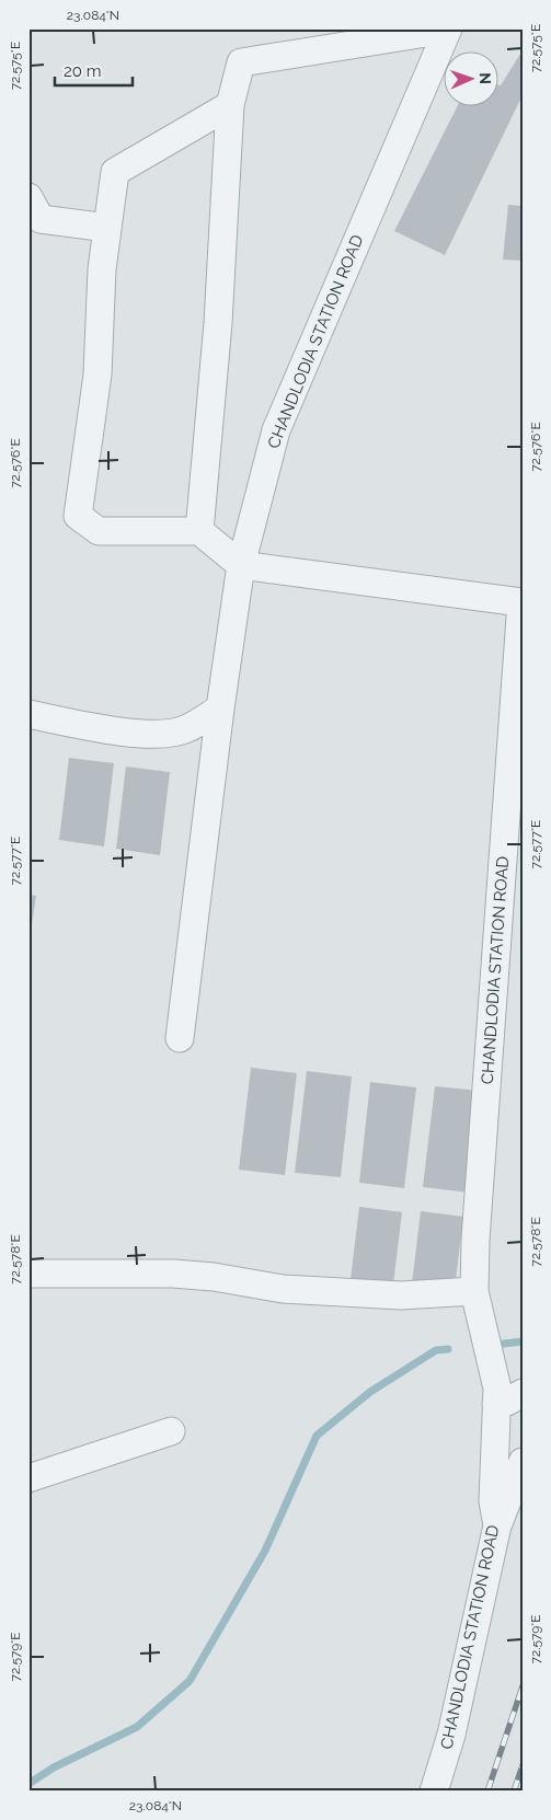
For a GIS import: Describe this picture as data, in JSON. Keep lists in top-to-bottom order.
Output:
{
  "streets": {
    "street": ["CHANDLODIA STATION ROAD"]
  },
  "scale_bar": "20 m",
  "north": "right",
  "coordinates": [
    "23.084°N",
    "72.575°E",
    "72.576°E",
    "72.577°E",
    "72.578°E",
    "72.579°E"
  ]
}
